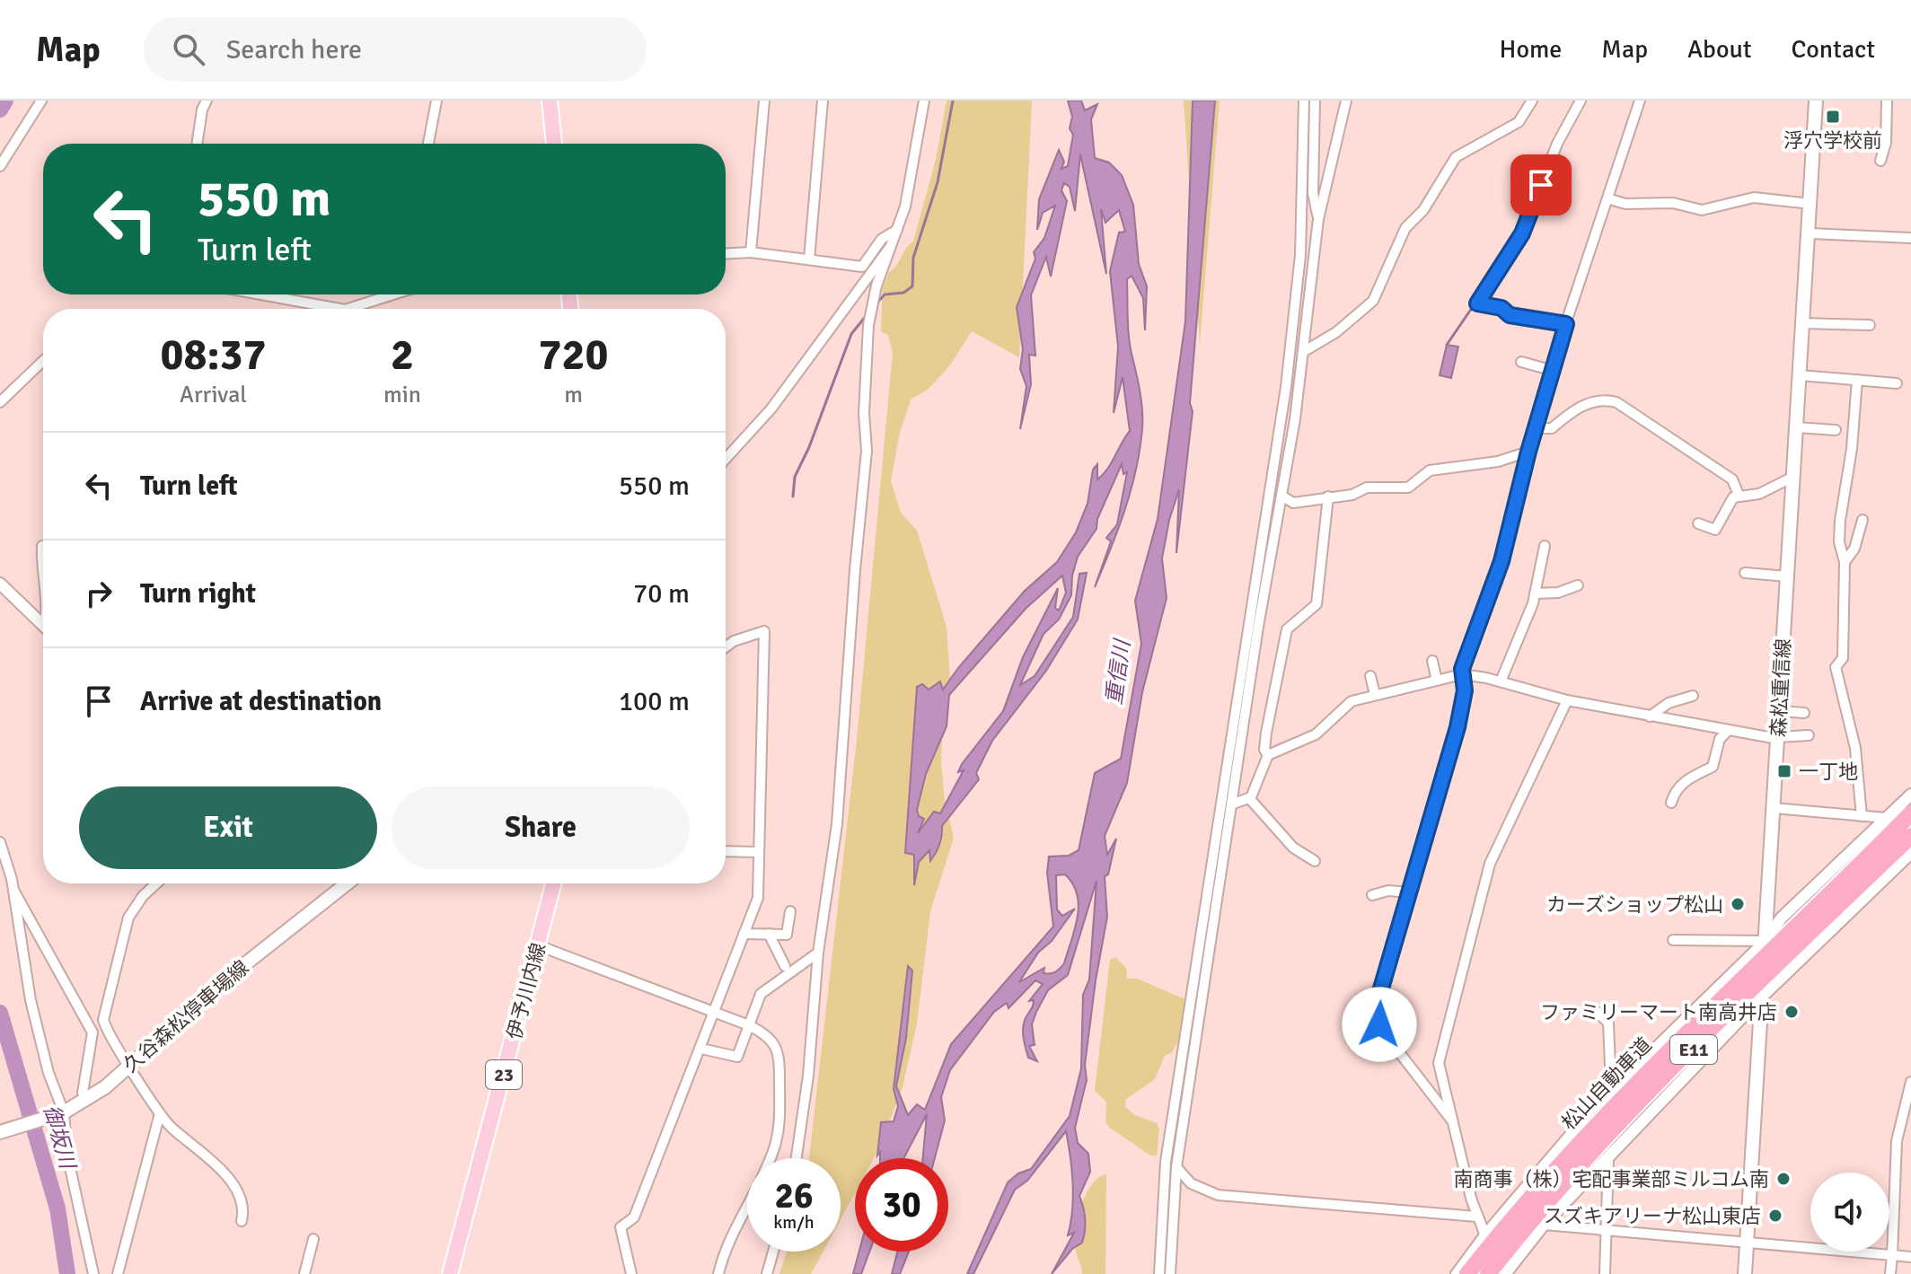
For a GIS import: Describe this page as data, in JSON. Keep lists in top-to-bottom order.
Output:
{
  "streets": {
    "highway": ["E11", "松山自動車道"],
    "main road": [
      "森松重信線",
      "伊予川内線",
      "久谷森松停車場線",
      "23"
    ]
  },
  "water": ["重信川", "御坂川"],
  "places": {
    "transit": ["浮穴学校前", "一丁地"],
    "other": [
      "カーズショップ松山",
      "ファミリーマート南高井店",
      "南商事（株）宅配事業部ミルコム南",
      "スズキアリーナ松山東店"
    ]
  },
  "page": {
    "header": "Map",
    "search": "Search here",
    "nav": [
      "Home",
      "Map",
      "About",
      "Contact"
    ],
    "turn": ["550 m", "Turn left"],
    "eta": [
      "08:37",
      "Arrival",
      "2",
      "min",
      "720",
      "m"
    ],
    "list": [
      {
        "name": "Turn left",
        "value": "550 m"
      },
      {
        "name": "Turn right",
        "value": "70 m"
      },
      {
        "name": "Arrive at destination",
        "value": "100 m"
      }
    ],
    "buttons": ["Exit", "Share"],
    "speed": "26 km/h",
    "limit": "30"
  }
}
